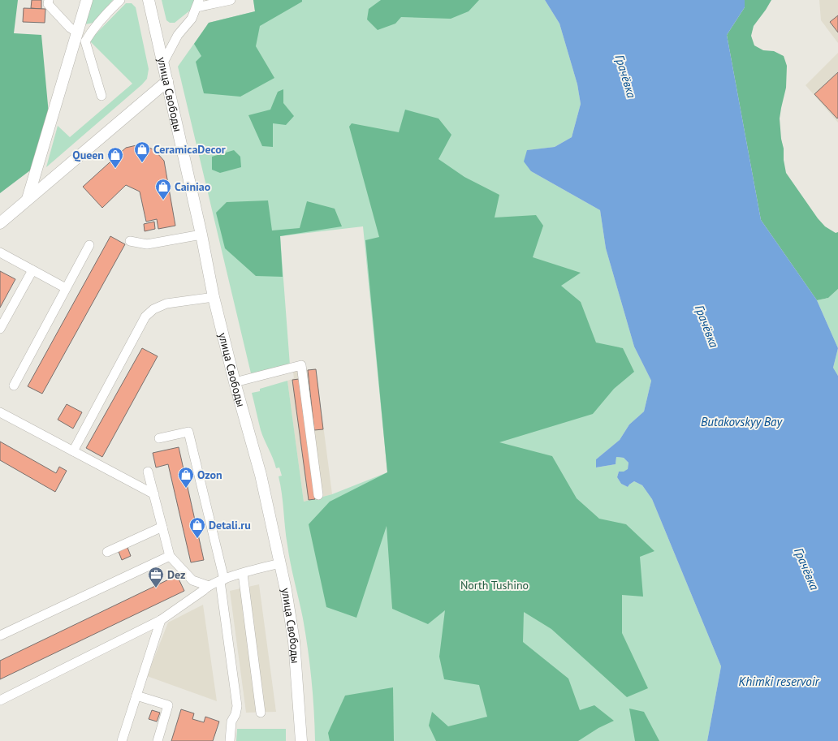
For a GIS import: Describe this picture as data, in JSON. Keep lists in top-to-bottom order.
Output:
{
  "streets": {
    "main road": ["улица Свободы"]
  },
  "water": ["Грачёвка", "Butakovskyy Bay", "Khimki reservoir"],
  "parks": ["North Tushino"],
  "places": {
    "shop": [
      "CeramicaDecor",
      "Queen",
      "Cainiao",
      "Ozon",
      "Detali.ru"
    ],
    "office": ["Dez"]
  }
}
